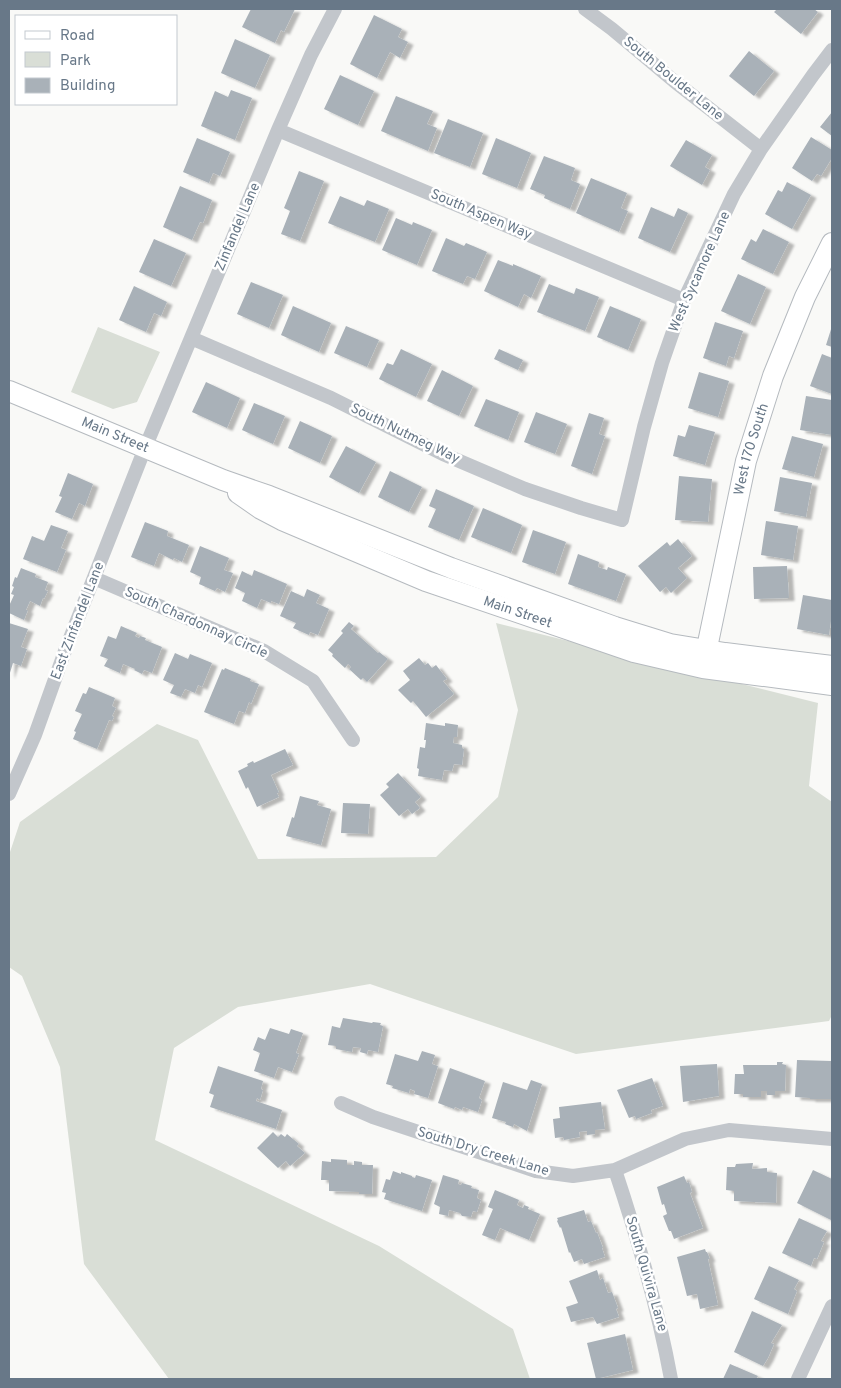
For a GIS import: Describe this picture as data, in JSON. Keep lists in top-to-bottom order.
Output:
{
  "streets": {
    "street": [
      "South Boulder Lane",
      "South Aspen Way",
      "Zinfandel Lane",
      "West Sycamore Lane",
      "South Nutmeg Way",
      "Main Street",
      "West 170 South",
      "East Zinfandel Lane",
      "South Chardonnay Circle",
      "South Dry Creek Lane",
      "South Quivira Lane"
    ]
  },
  "crossings": [
    ["South Boulder Lane", "West Sycamore Lane"],
    ["South Aspen Way", "Zinfandel Lane"],
    ["South Aspen Way", "West Sycamore Lane"],
    ["Zinfandel Lane", "South Nutmeg Way"],
    ["Zinfandel Lane", "Main Street"],
    ["Zinfandel Lane", "East Zinfandel Lane"],
    ["West Sycamore Lane", "South Nutmeg Way"],
    ["Main Street", "West 170 South"],
    ["Main Street", "East Zinfandel Lane"],
    ["East Zinfandel Lane", "South Chardonnay Circle"],
    ["South Dry Creek Lane", "South Quivira Lane"]
  ],
  "legend": ["Road", "Park", "Building"]
}
